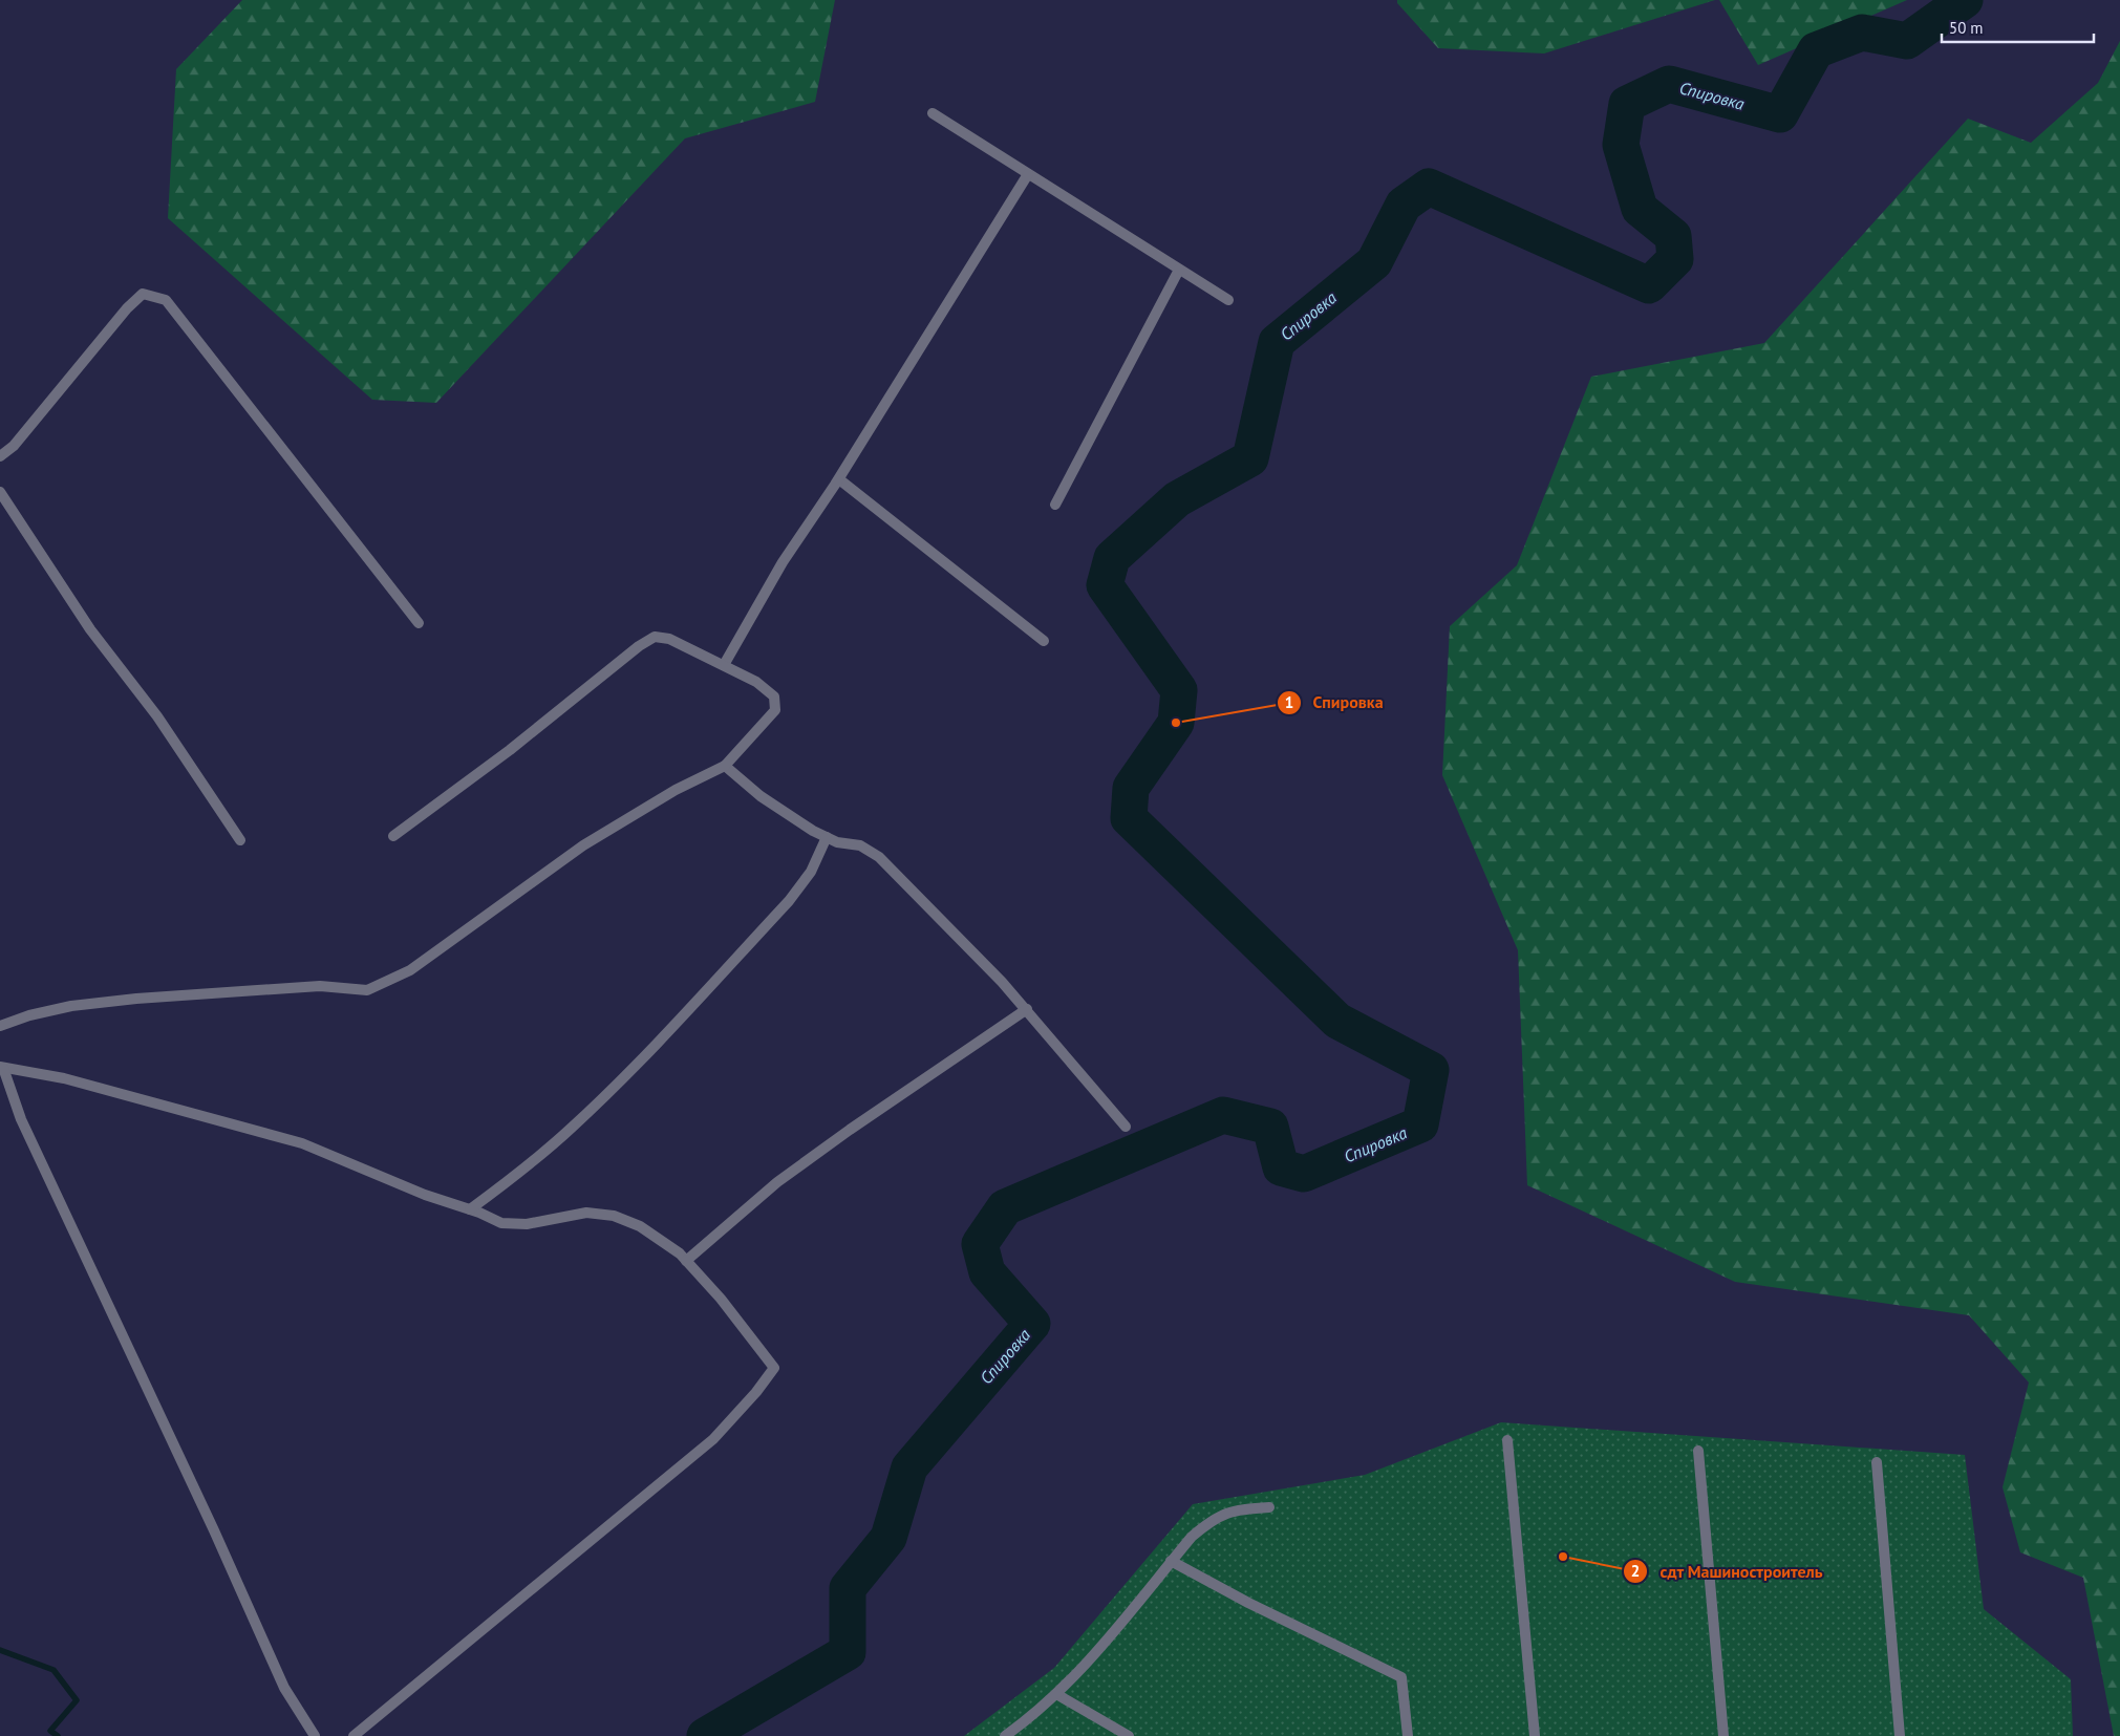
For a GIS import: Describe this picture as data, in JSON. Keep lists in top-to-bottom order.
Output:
{
  "water": ["Спировка"],
  "places": ["Спировка", "сдт Машиностроитель"],
  "scale_bar": "50 m"
}
